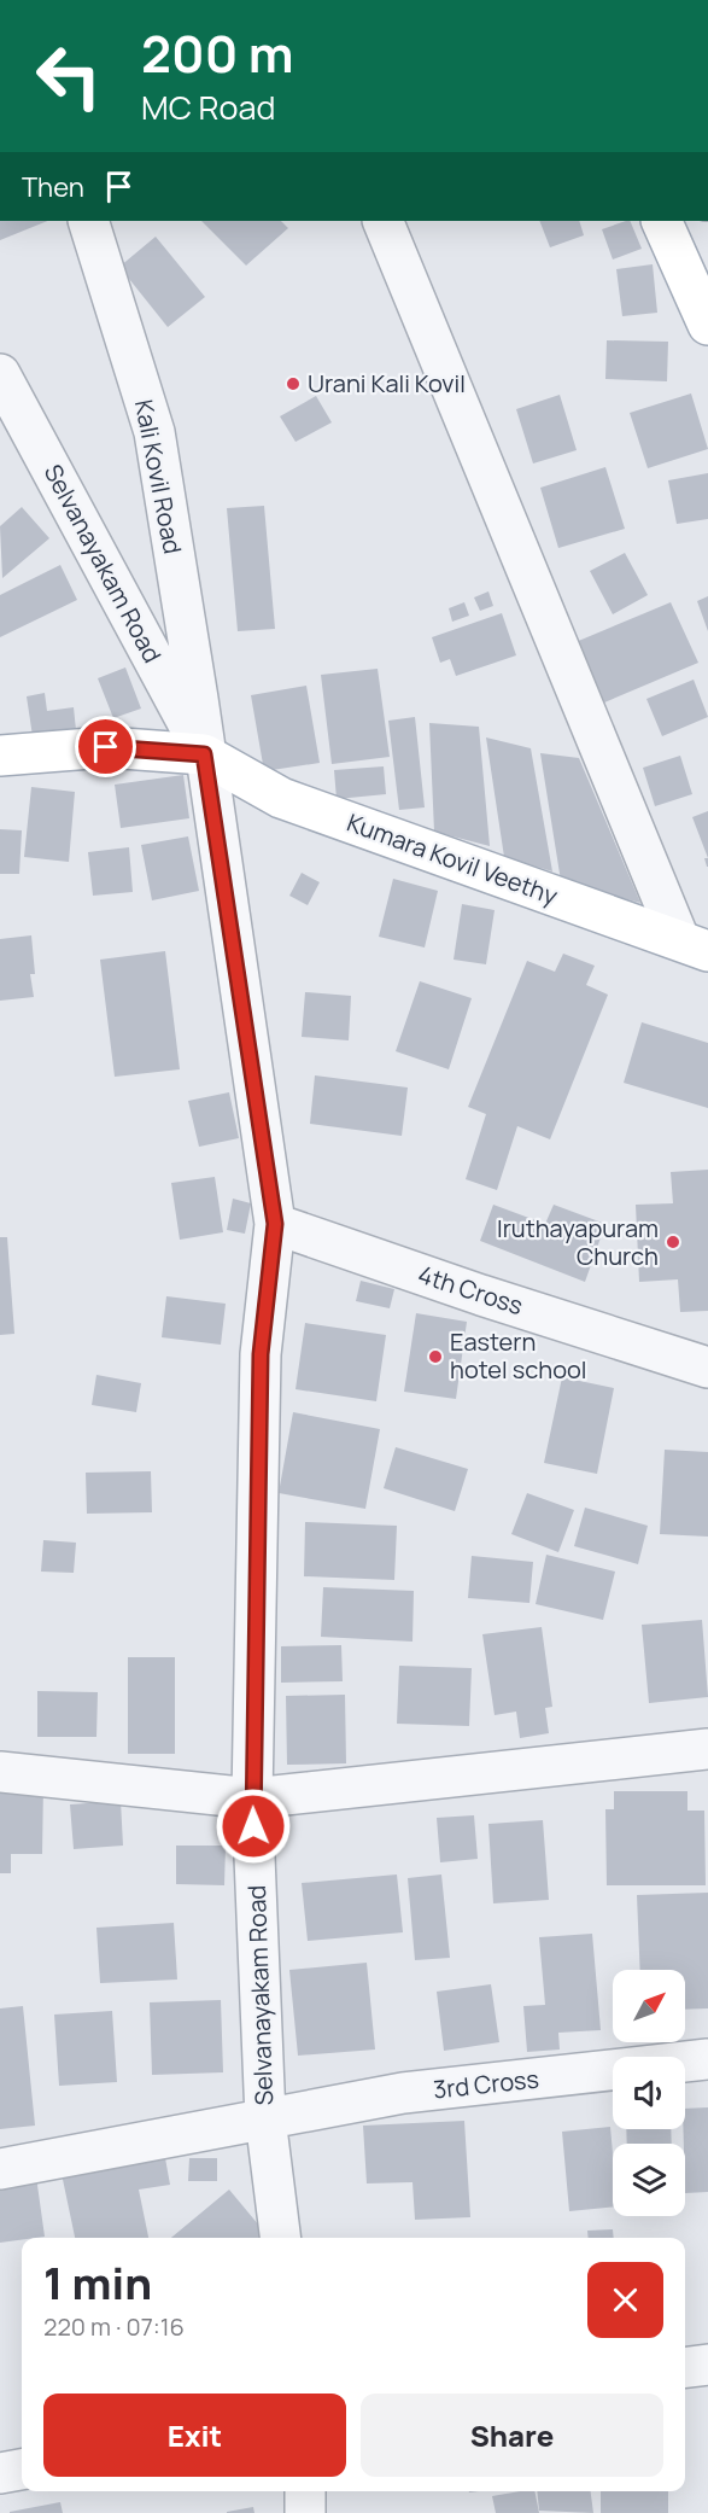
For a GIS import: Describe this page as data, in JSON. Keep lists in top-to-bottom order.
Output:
{
  "streets": {
    "main road": ["Kumara Kovil Veethy"],
    "street": [
      "Kali Kovil Road",
      "Selvanayakam Road",
      "4th Cross",
      "3rd Cross"
    ]
  },
  "crossings": [
    ["Kali Kovil Road", "Selvanayakam Road"],
    ["Selvanayakam Road", "Kumara Kovil Veethy"],
    ["Selvanayakam Road", "4th Cross"],
    ["Selvanayakam Road", "3rd Cross"]
  ],
  "places": ["Urani Kali Kovil", "Iruthayapuram Church", "Eastern hotel school"],
  "north": "top right",
  "page": {
    "turn": ["200 m", "MC Road"],
    "then": "Then",
    "heading": ["1 min", "220 m · 07:16"],
    "buttons": ["Exit", "Share"]
  }
}
